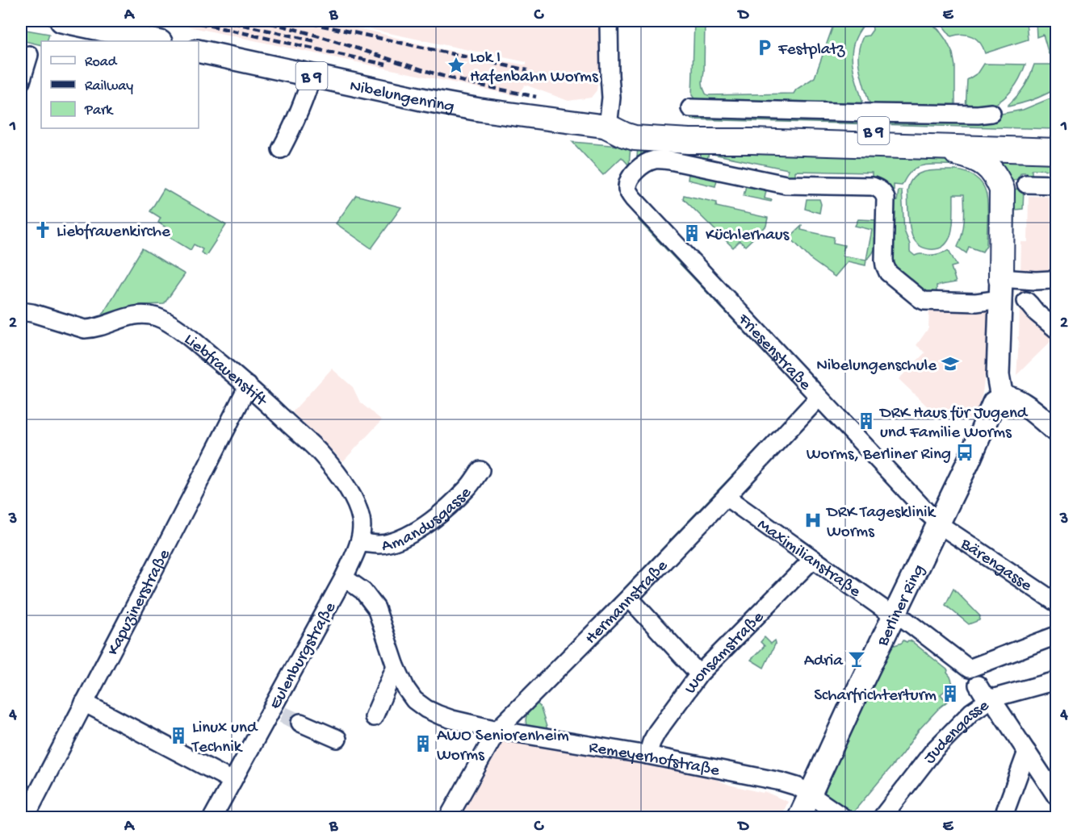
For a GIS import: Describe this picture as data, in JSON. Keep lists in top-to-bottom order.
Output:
{
  "streets": {
    "highway": ["B 9"],
    "main road": ["Nibelungenring", "Berliner Ring"],
    "street": [
      "Friesenstraße",
      "Liebfrauenstift",
      "Amandusgasse",
      "Maximilianstraße",
      "Bärengasse",
      "Kapuzinerstraße",
      "Hermannstraße",
      "Wonsamstraße",
      "Eulenburgstraße",
      "Judengasse",
      "Remeyerhofstraße"
    ]
  },
  "crossings": [
    ["B 9", "Nibelungenring"],
    ["Friesenstraße", "Bärengasse"],
    ["Friesenstraße", "Hermannstraße"],
    ["Friesenstraße", "Berliner Ring"],
    ["Liebfrauenstift", "Amandusgasse"],
    ["Liebfrauenstift", "Kapuzinerstraße"],
    ["Liebfrauenstift", "Eulenburgstraße"],
    ["Amandusgasse", "Eulenburgstraße"],
    ["Maximilianstraße", "Hermannstraße"],
    ["Maximilianstraße", "Berliner Ring"],
    ["Maximilianstraße", "Wonsamstraße"],
    ["Maximilianstraße", "Judengasse"],
    ["Bärengasse", "Berliner Ring"],
    ["Hermannstraße", "Remeyerhofstraße"],
    ["Berliner Ring", "Remeyerhofstraße"],
    ["Wonsamstraße", "Remeyerhofstraße"],
    ["Eulenburgstraße", "Remeyerhofstraße"]
  ],
  "places": {
    "parking": ["Festplatz"],
    "place": ["Lok I Hafenbahn Worms"],
    "church": ["Liebfrauenkirche"],
    "building": [
      "Küchlerhaus",
      "DRK Haus für Jugend und Familie Worms",
      "Scharfrichterturm",
      "Linux und Technik",
      "AWO Seniorenheim Worms"
    ],
    "school or university": ["Nibelungenschule"],
    "bus stop": ["Worms, Berliner Ring"],
    "hospital": ["DRK Tagesklinik Worms"],
    "bar": ["Adria"]
  },
  "legend": ["Road", "Railway", "Park"],
  "grid": {
    "columns": [
      "A",
      "B",
      "C",
      "D",
      "E"
    ],
    "rows": [
      "1",
      "2",
      "3",
      "4"
    ]
  }
}
